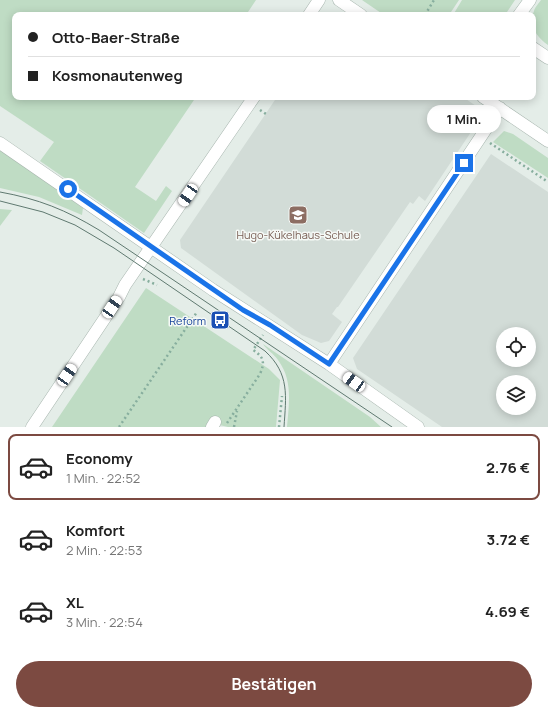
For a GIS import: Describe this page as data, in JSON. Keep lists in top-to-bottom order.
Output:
{
  "places": {
    "school or university": ["Hugo-Kükelhaus-Schule"],
    "bus stop": ["Reform"]
  },
  "page": {
    "banner": ["Otto-Baer-Straße", "Kosmonautenweg"],
    "bubble": "1 Min.",
    "list": [
      {
        "name": "Economy",
        "note": "1 Min. · 22:52",
        "value": "2.76 €"
      },
      {
        "name": "Komfort",
        "note": "2 Min. · 22:53",
        "value": "3.72 €"
      },
      {
        "name": "XL",
        "note": "3 Min. · 22:54",
        "value": "4.69 €"
      }
    ],
    "buttons": "Bestätigen"
  }
}
